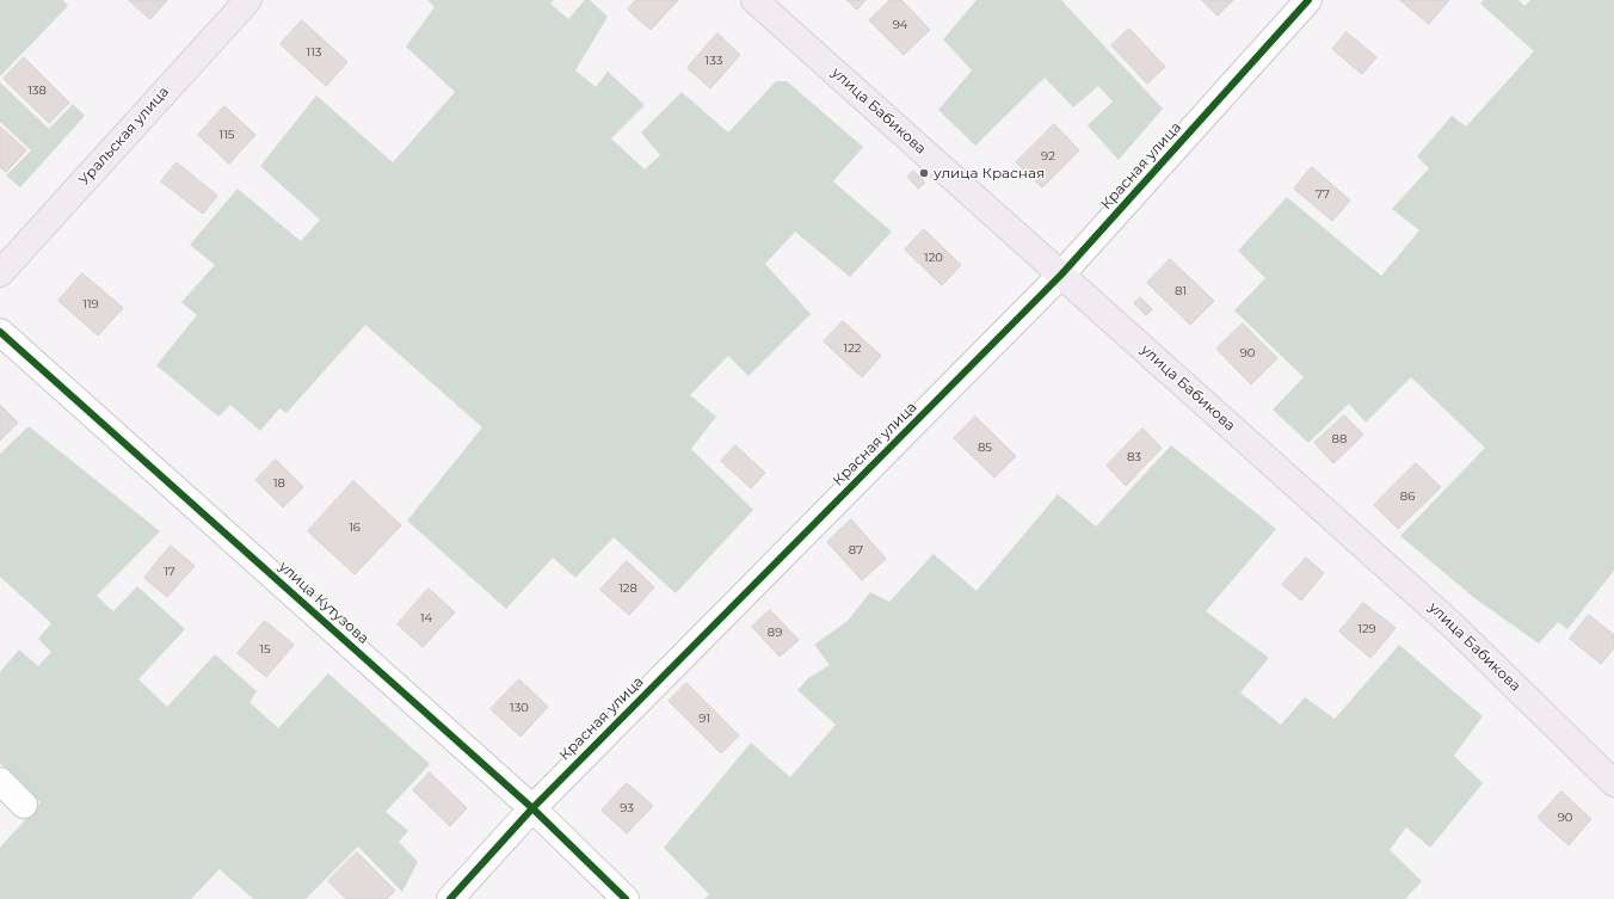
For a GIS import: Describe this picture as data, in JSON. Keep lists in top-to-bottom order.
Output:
{
  "streets": {
    "main road": ["улица Бабикова", "Уральская улица"],
    "street": ["Красная улица", "улица Кутузова"]
  },
  "crossings": [
    ["улица Бабикова", "Красная улица"],
    ["Красная улица", "улица Кутузова"]
  ],
  "places": ["улица Красная"],
  "house_numbers": [
    "94",
    "113",
    "133",
    "138",
    "115",
    "92",
    "77",
    "120",
    "81",
    "119",
    "122",
    "90",
    "88",
    "85",
    "83",
    "18",
    "86",
    "16",
    "87",
    "17",
    "128",
    "14",
    "129",
    "89",
    "15",
    "130",
    "91",
    "93",
    "90"
  ]
}
